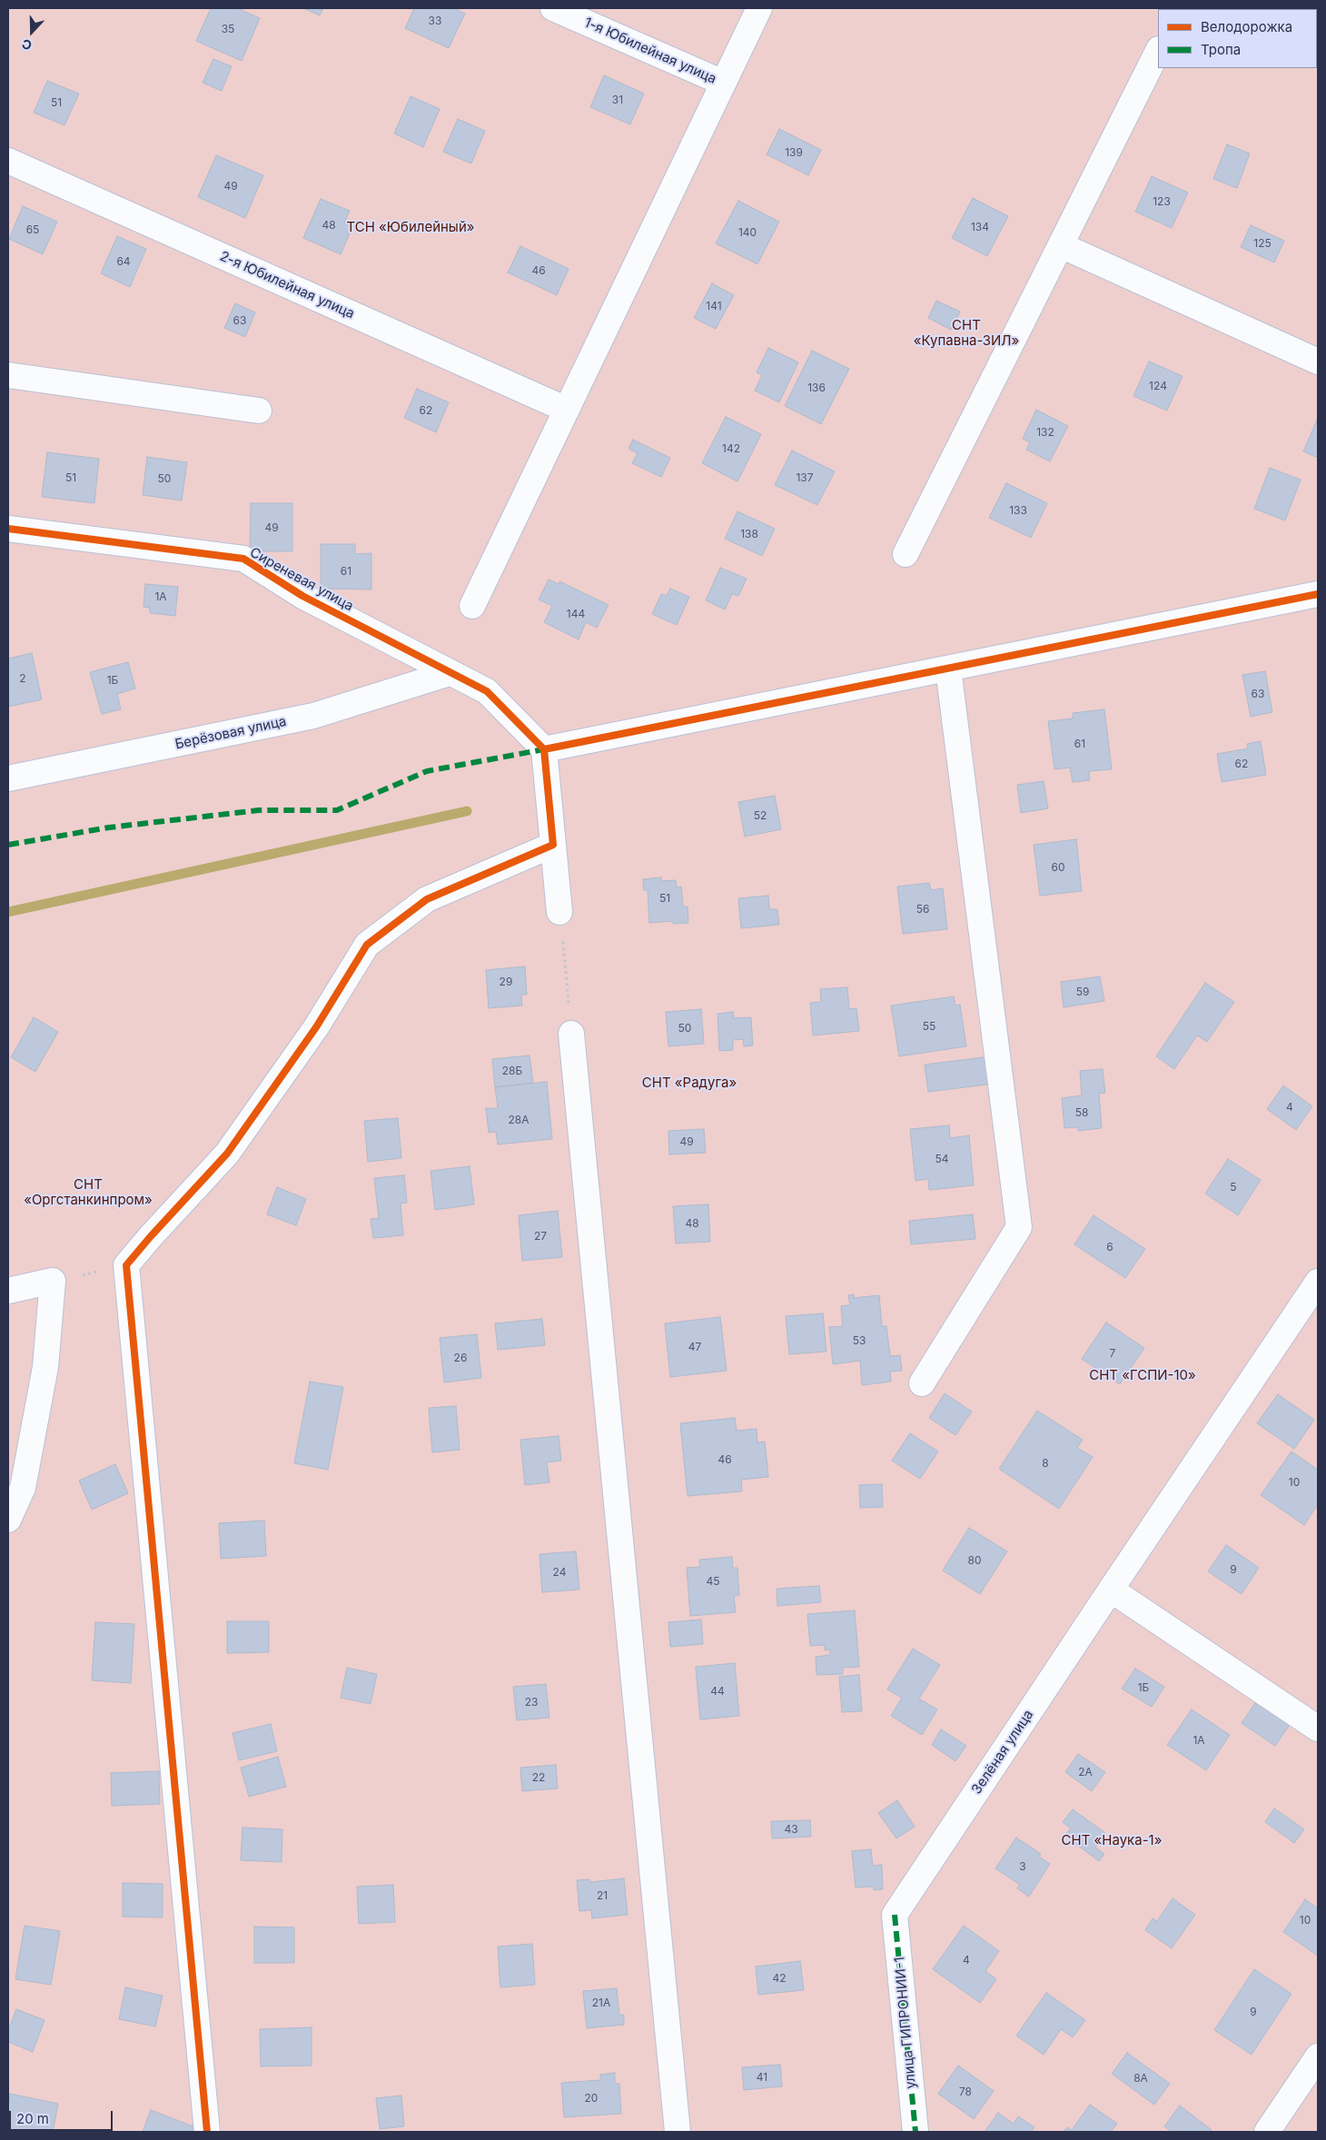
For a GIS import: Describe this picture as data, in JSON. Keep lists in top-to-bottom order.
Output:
{
  "streets": {
    "street": [
      "1-я Юбилейная улица",
      "2-я Юбилейная улица",
      "Сиреневая улица",
      "Берёзовая улица",
      "Зелёная улица",
      "улица ГИПРОНИИ-1"
    ]
  },
  "crossings": [
    ["Сиреневая улица", "Берёзовая улица"],
    ["Зелёная улица", "улица ГИПРОНИИ-1"]
  ],
  "parks": [
    "ТСН «Юбилейный»",
    "СНТ «Купавна-ЗИЛ»",
    "СНТ «Радуга»",
    "СНТ «Оргстанкинпром»",
    "СНТ «ГСПИ-10»",
    "СНТ «Наука-1»"
  ],
  "house_numbers": [
    "33",
    "35",
    "31",
    "51",
    "139",
    "49",
    "123",
    "48",
    "134",
    "65",
    "140",
    "125",
    "64",
    "46",
    "141",
    "63",
    "124",
    "136",
    "62",
    "132",
    "142",
    "51",
    "137",
    "50",
    "133",
    "49",
    "138",
    "61",
    "1А",
    "144",
    "2",
    "1Б",
    "63",
    "61",
    "62",
    "52",
    "60",
    "51",
    "56",
    "29",
    "59",
    "55",
    "50",
    "28Б",
    "4",
    "58",
    "28А",
    "49",
    "54",
    "5",
    "48",
    "27",
    "6",
    "53",
    "47",
    "7",
    "26",
    "46",
    "8",
    "10",
    "80",
    "9",
    "24",
    "45",
    "1Б",
    "44",
    "23",
    "1А",
    "2А",
    "22",
    "43",
    "3",
    "21",
    "10",
    "4",
    "42",
    "21А",
    "9",
    "41",
    "8А",
    "78",
    "20"
  ],
  "legend": ["Велодорожка", "Тропа"],
  "scale_bar": "20 m",
  "north": "bottom"
}
